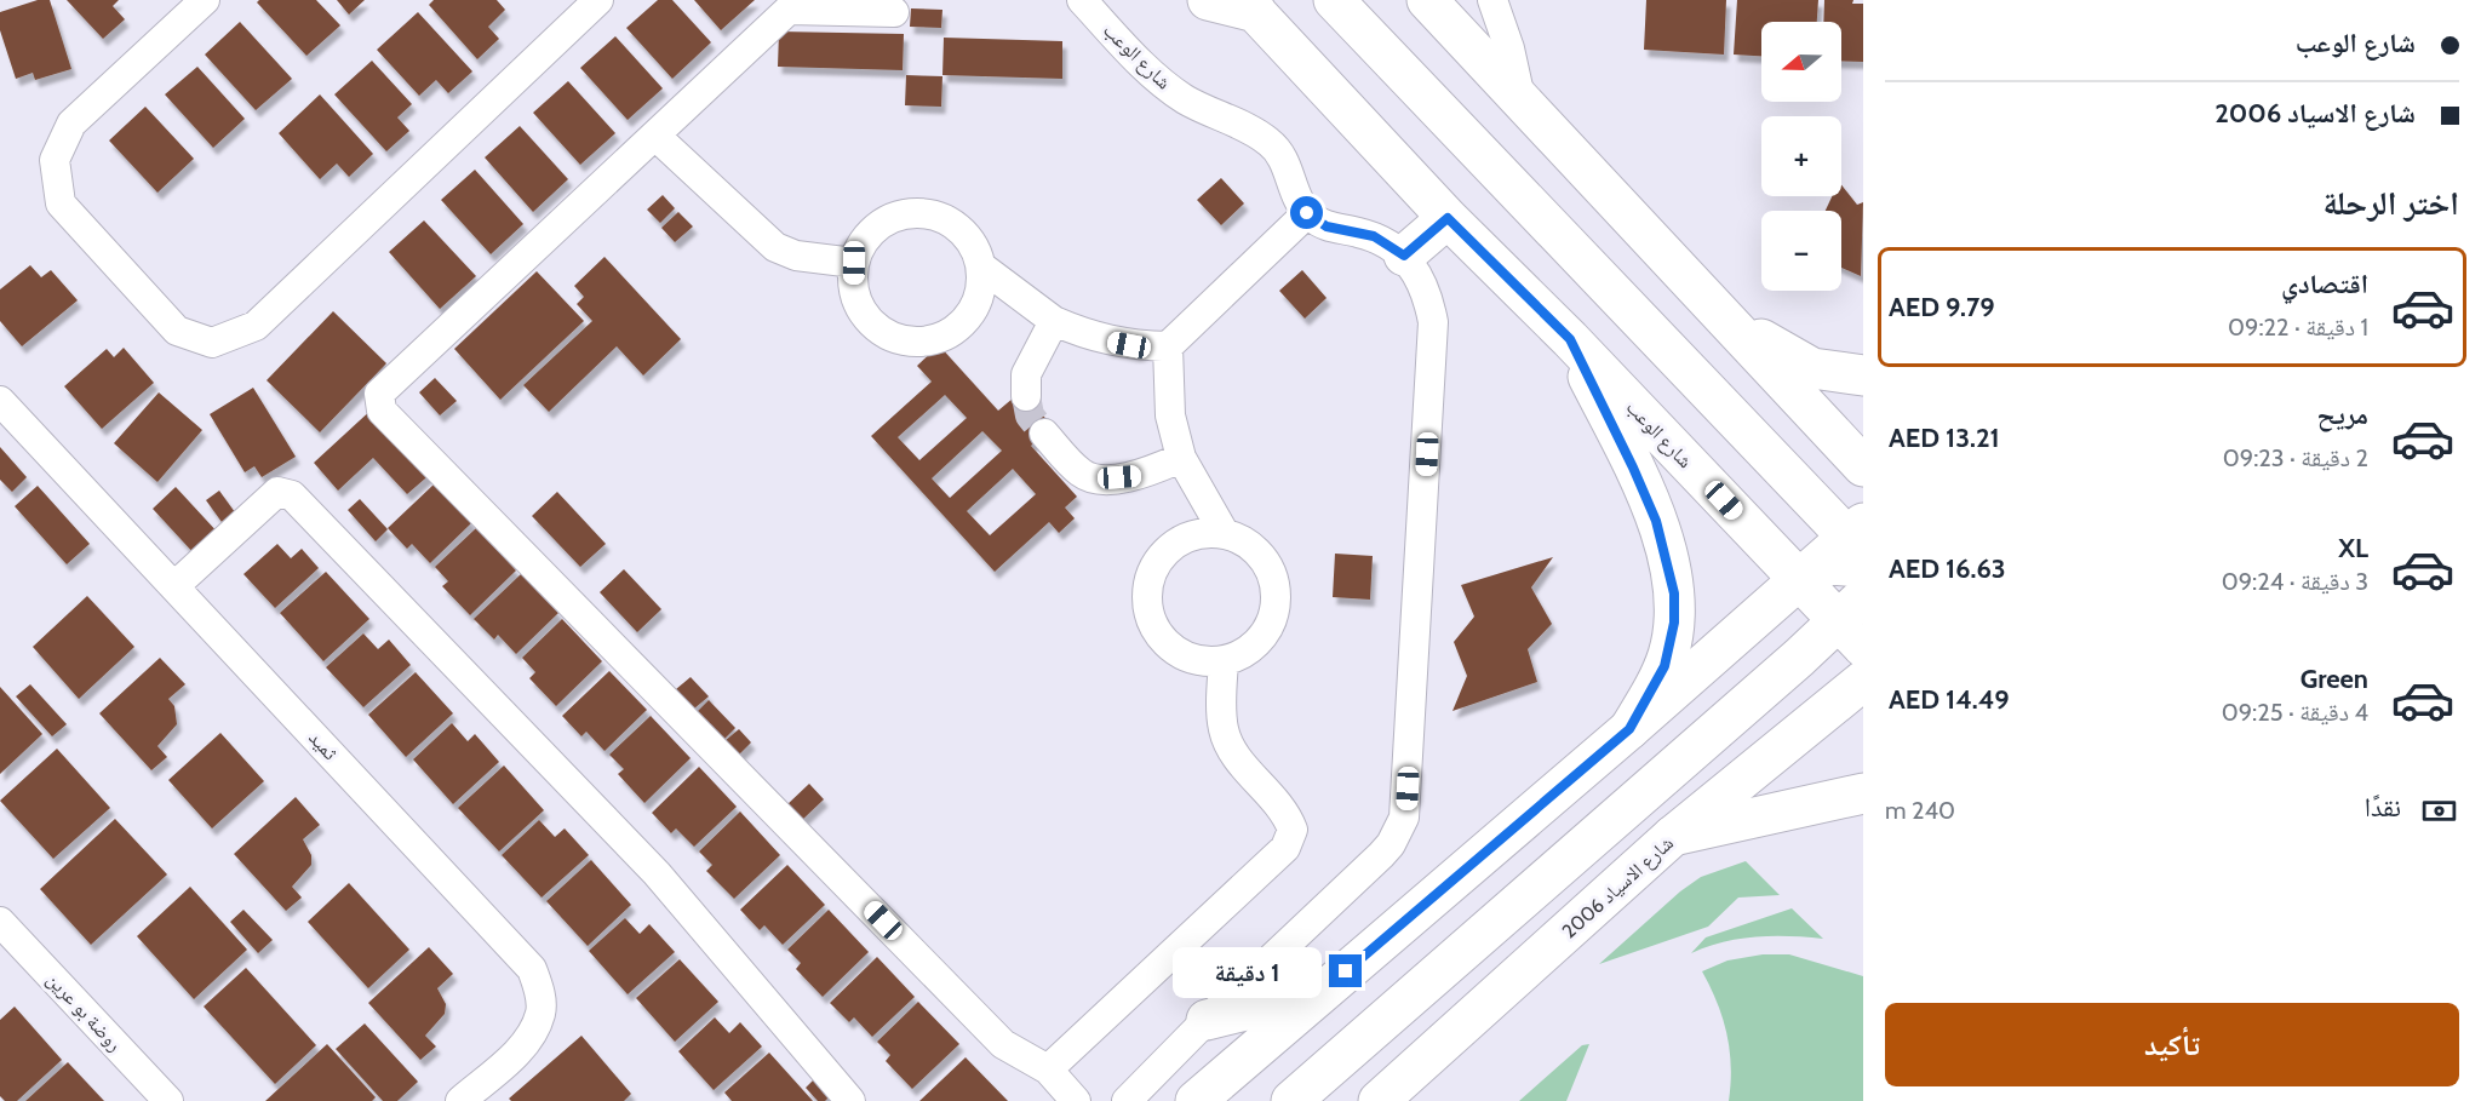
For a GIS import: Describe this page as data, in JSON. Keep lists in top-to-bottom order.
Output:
{
  "streets": {
    "main road": ["شارع الوعب", "شارع الاسياد 2006"],
    "street": ["ثميد", "روضة بو عرين"]
  },
  "north": "left",
  "page": {
    "banner": ["شارع الوعب", "شارع الاسياد 2006"],
    "map_buttons": ["+", "−"],
    "heading": "اختر الرحلة",
    "list": [
      {
        "name": "اقتصادي",
        "note": "1 دقيقة · 09:22",
        "value": "AED 9.79"
      },
      {
        "name": "مريح",
        "note": "2 دقيقة · 09:23",
        "value": "AED 13.21"
      },
      {
        "name": "XL",
        "note": "3 دقيقة · 09:24",
        "value": "AED 16.63"
      },
      {
        "name": "Green",
        "note": "4 دقيقة · 09:25",
        "value": "AED 14.49"
      }
    ],
    "pay": ["نقدًا", "240 m"],
    "bubble": "1 دقيقة",
    "buttons": "تأكيد"
  }
}
